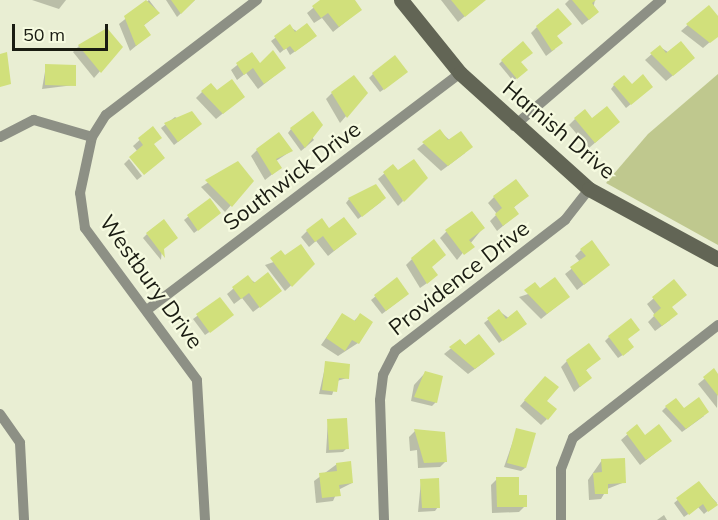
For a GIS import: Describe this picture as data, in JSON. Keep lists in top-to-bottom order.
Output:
{
  "streets": {
    "street": [
      "Harnish Drive",
      "Southwick Drive",
      "Providence Drive",
      "Westbury Drive"
    ]
  },
  "crossings": [
    ["Harnish Drive", "Southwick Drive"],
    ["Harnish Drive", "Providence Drive"],
    ["Southwick Drive", "Westbury Drive"]
  ],
  "scale_bar": "50 m"
}
